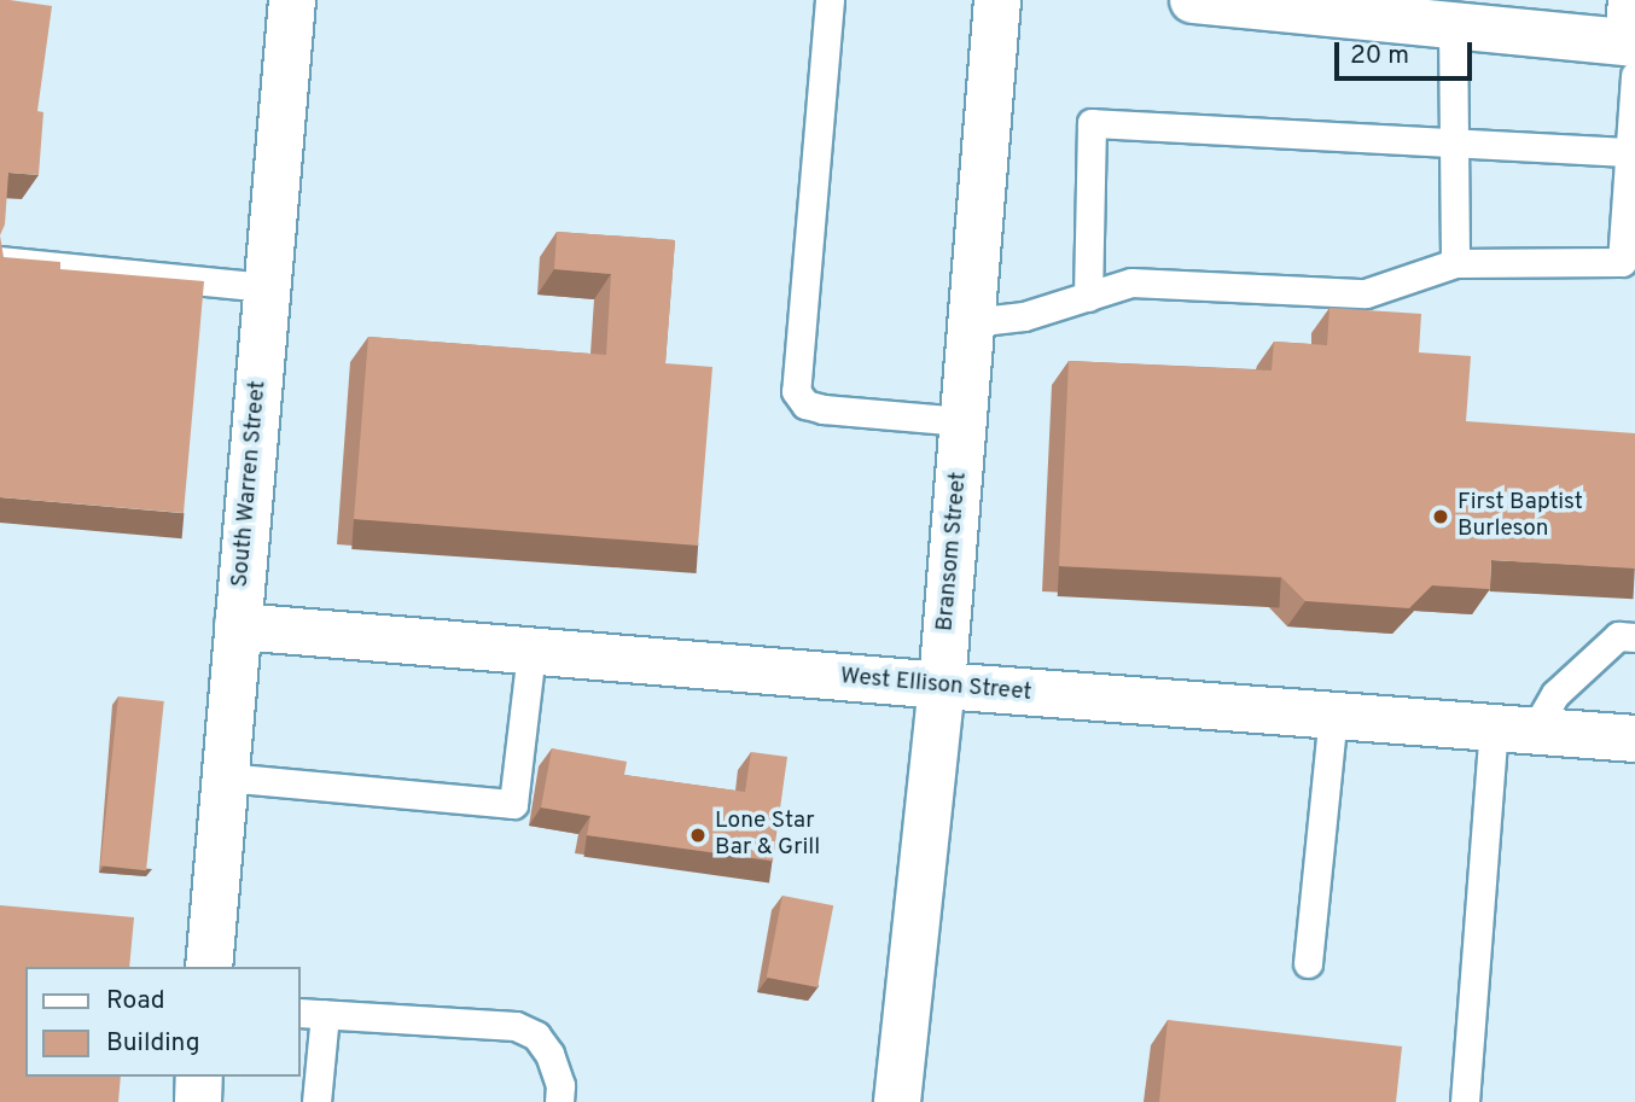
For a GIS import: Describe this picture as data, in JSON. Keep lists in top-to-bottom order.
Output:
{
  "streets": {
    "street": ["South Warren Street", "Bransom Street", "West Ellison Street"]
  },
  "crossings": [
    ["South Warren Street", "West Ellison Street"],
    ["Bransom Street", "West Ellison Street"]
  ],
  "places": ["First Baptist Burleson", "Lone Star Bar & Grill"],
  "legend": ["Road", "Building"],
  "scale_bar": "20 m"
}
